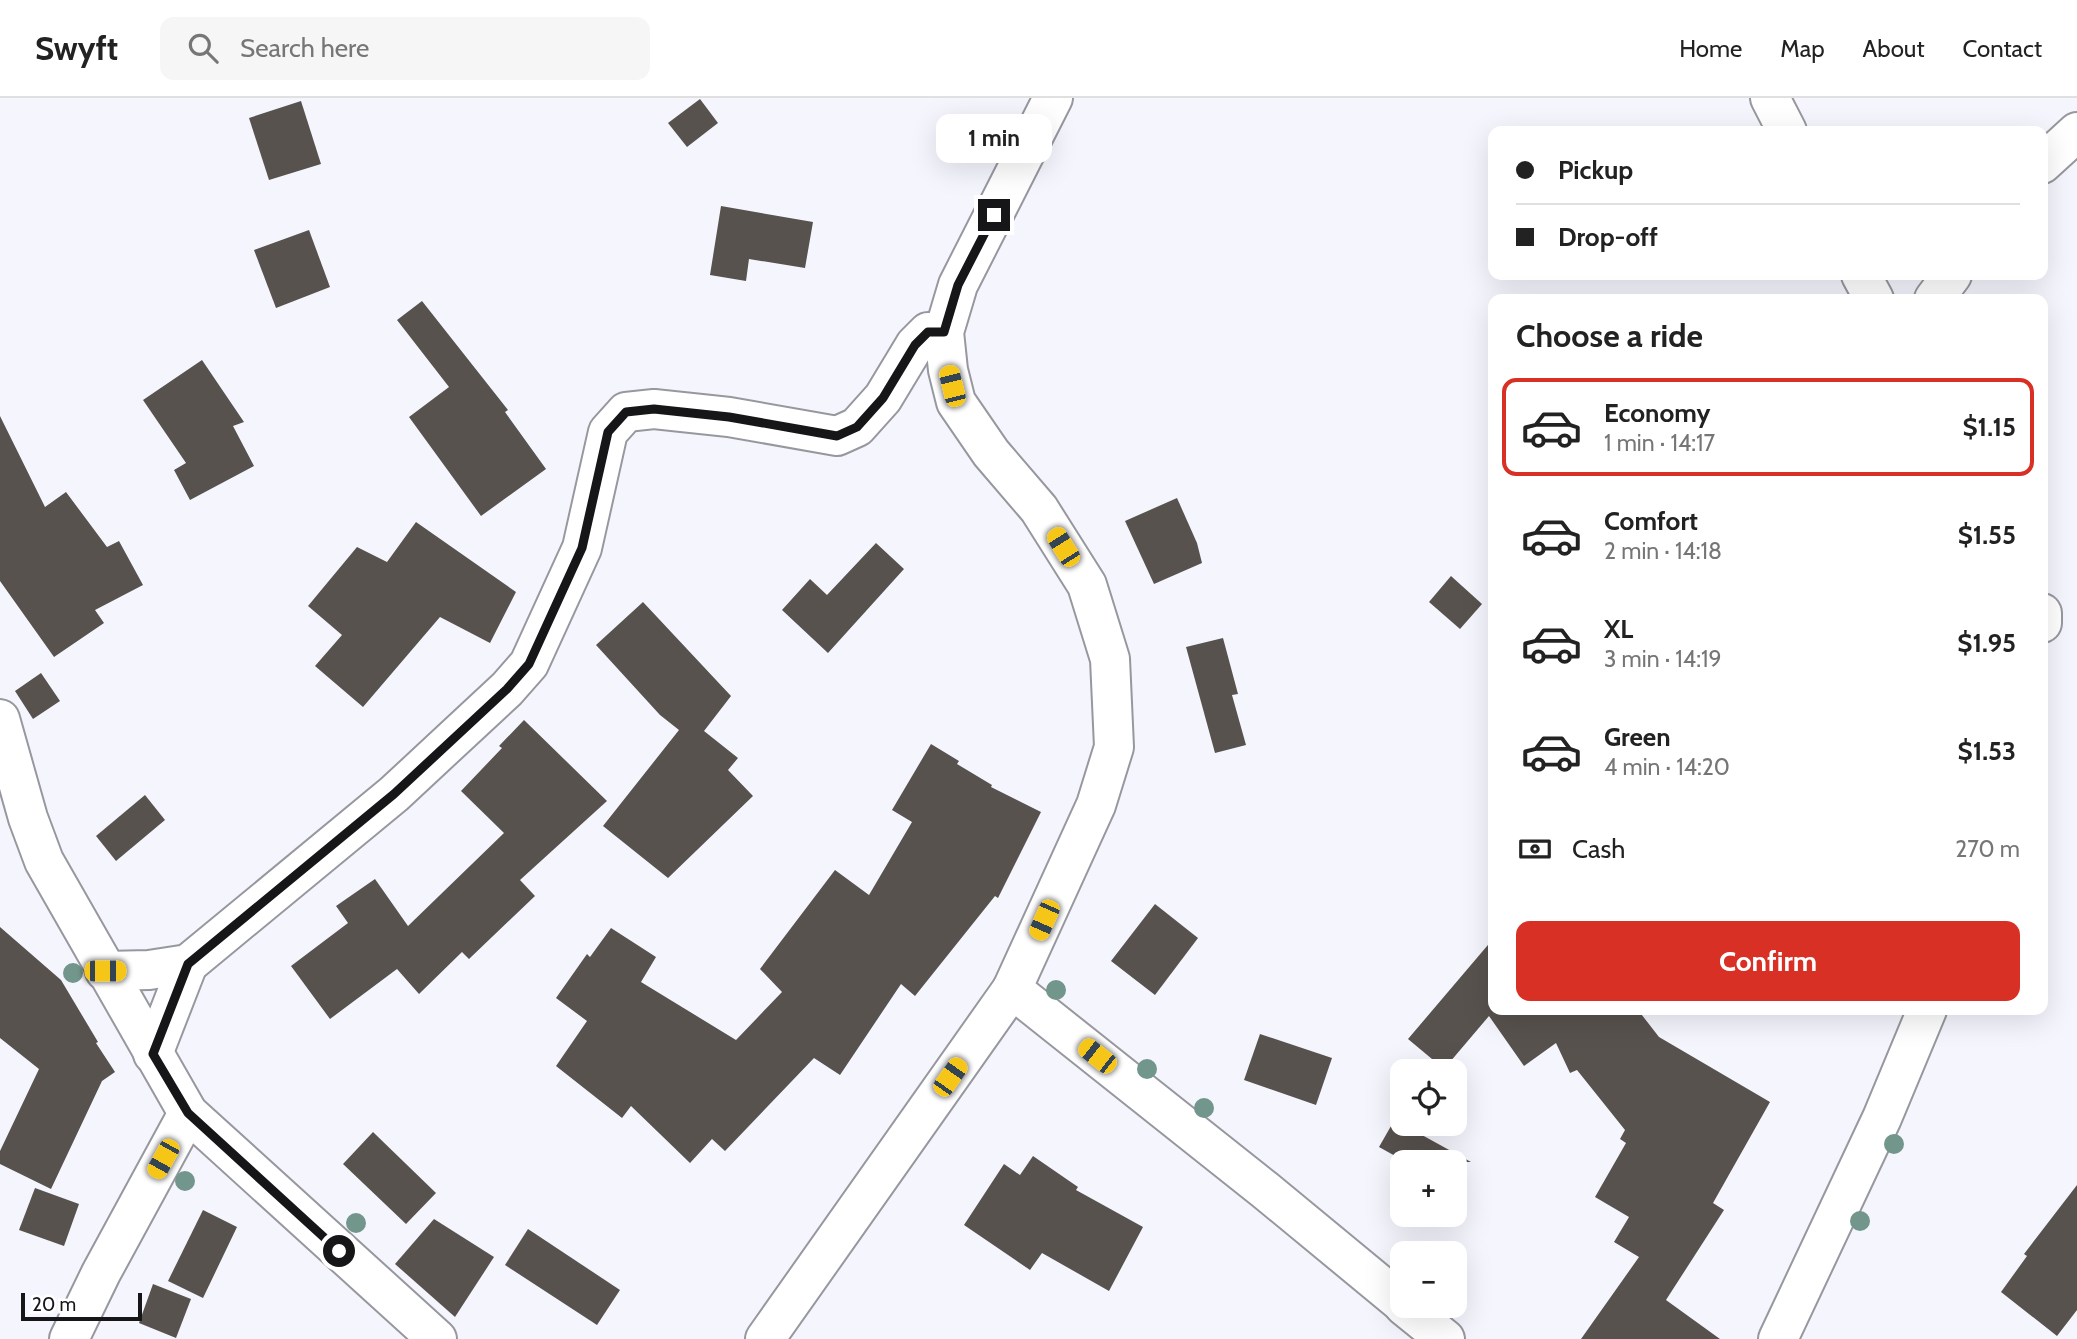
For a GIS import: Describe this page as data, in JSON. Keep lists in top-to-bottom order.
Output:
{
  "scale_bar": "20 m",
  "page": {
    "header": "Swyft",
    "search": "Search here",
    "nav": [
      "Home",
      "Map",
      "About",
      "Contact"
    ],
    "bubble": "1 min",
    "banner": ["Pickup", "Drop-off"],
    "heading": "Choose a ride",
    "list": [
      {
        "name": "Economy",
        "note": "1 min · 14:17",
        "value": "$1.15"
      },
      {
        "name": "Comfort",
        "note": "2 min · 14:18",
        "value": "$1.55"
      },
      {
        "name": "XL",
        "note": "3 min · 14:19",
        "value": "$1.95"
      },
      {
        "name": "Green",
        "note": "4 min · 14:20",
        "value": "$1.53"
      }
    ],
    "pay": ["Cash", "270 m"],
    "buttons": "Confirm",
    "map_buttons": ["+", "−"],
    "scale": "20 m"
  }
}
